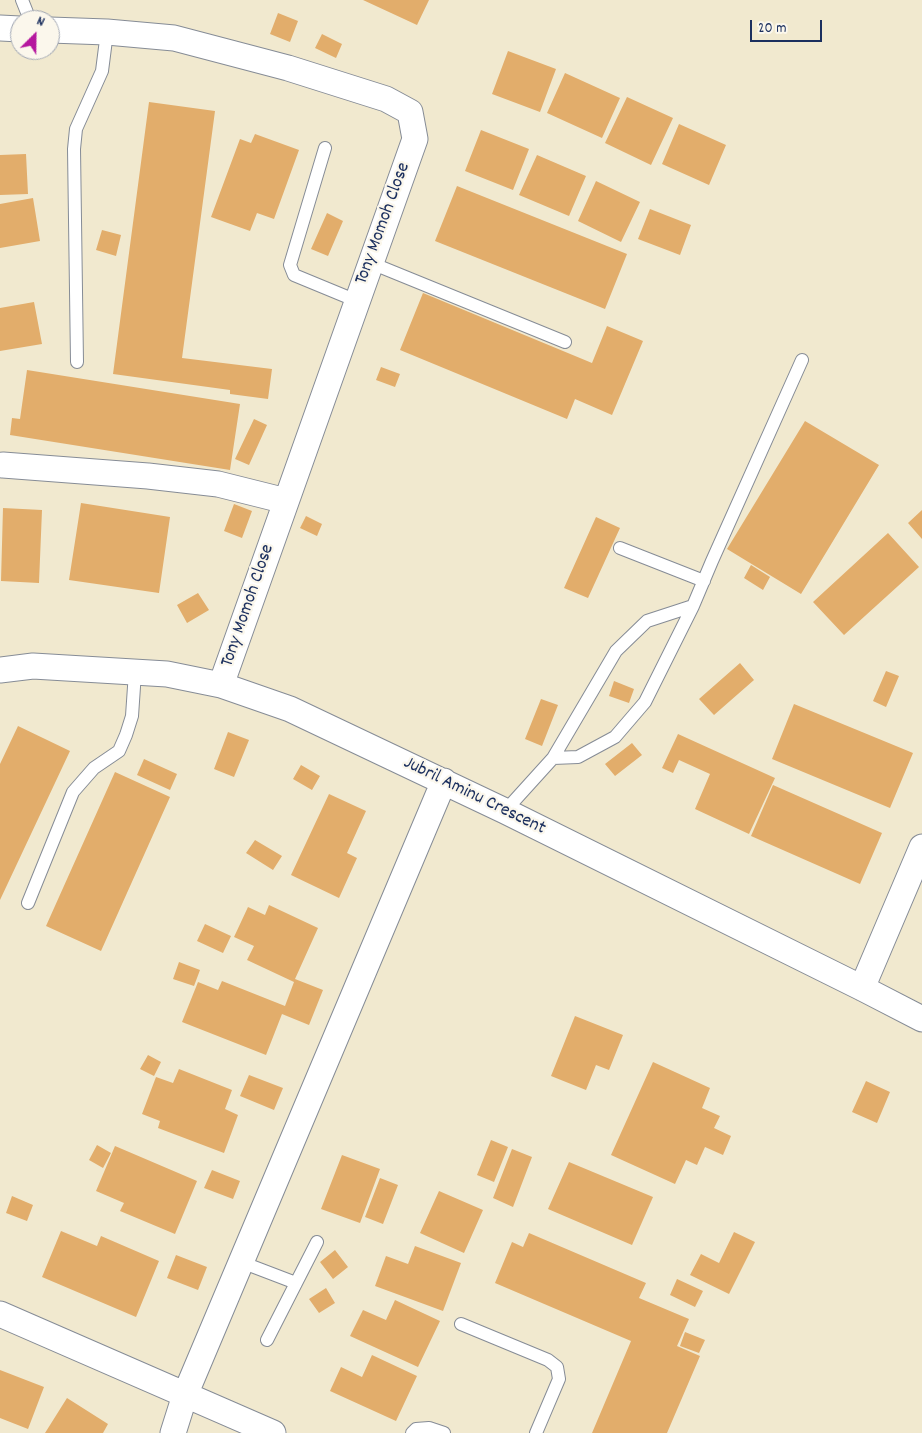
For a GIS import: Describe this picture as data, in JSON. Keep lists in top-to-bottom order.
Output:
{
  "streets": {
    "street": ["Tony Momoh Close", "Jubril Aminu Crescent"]
  },
  "crossings": [
    ["Tony Momoh Close", "Jubril Aminu Crescent"]
  ],
  "scale_bar": "20 m",
  "north": "top right"
}
